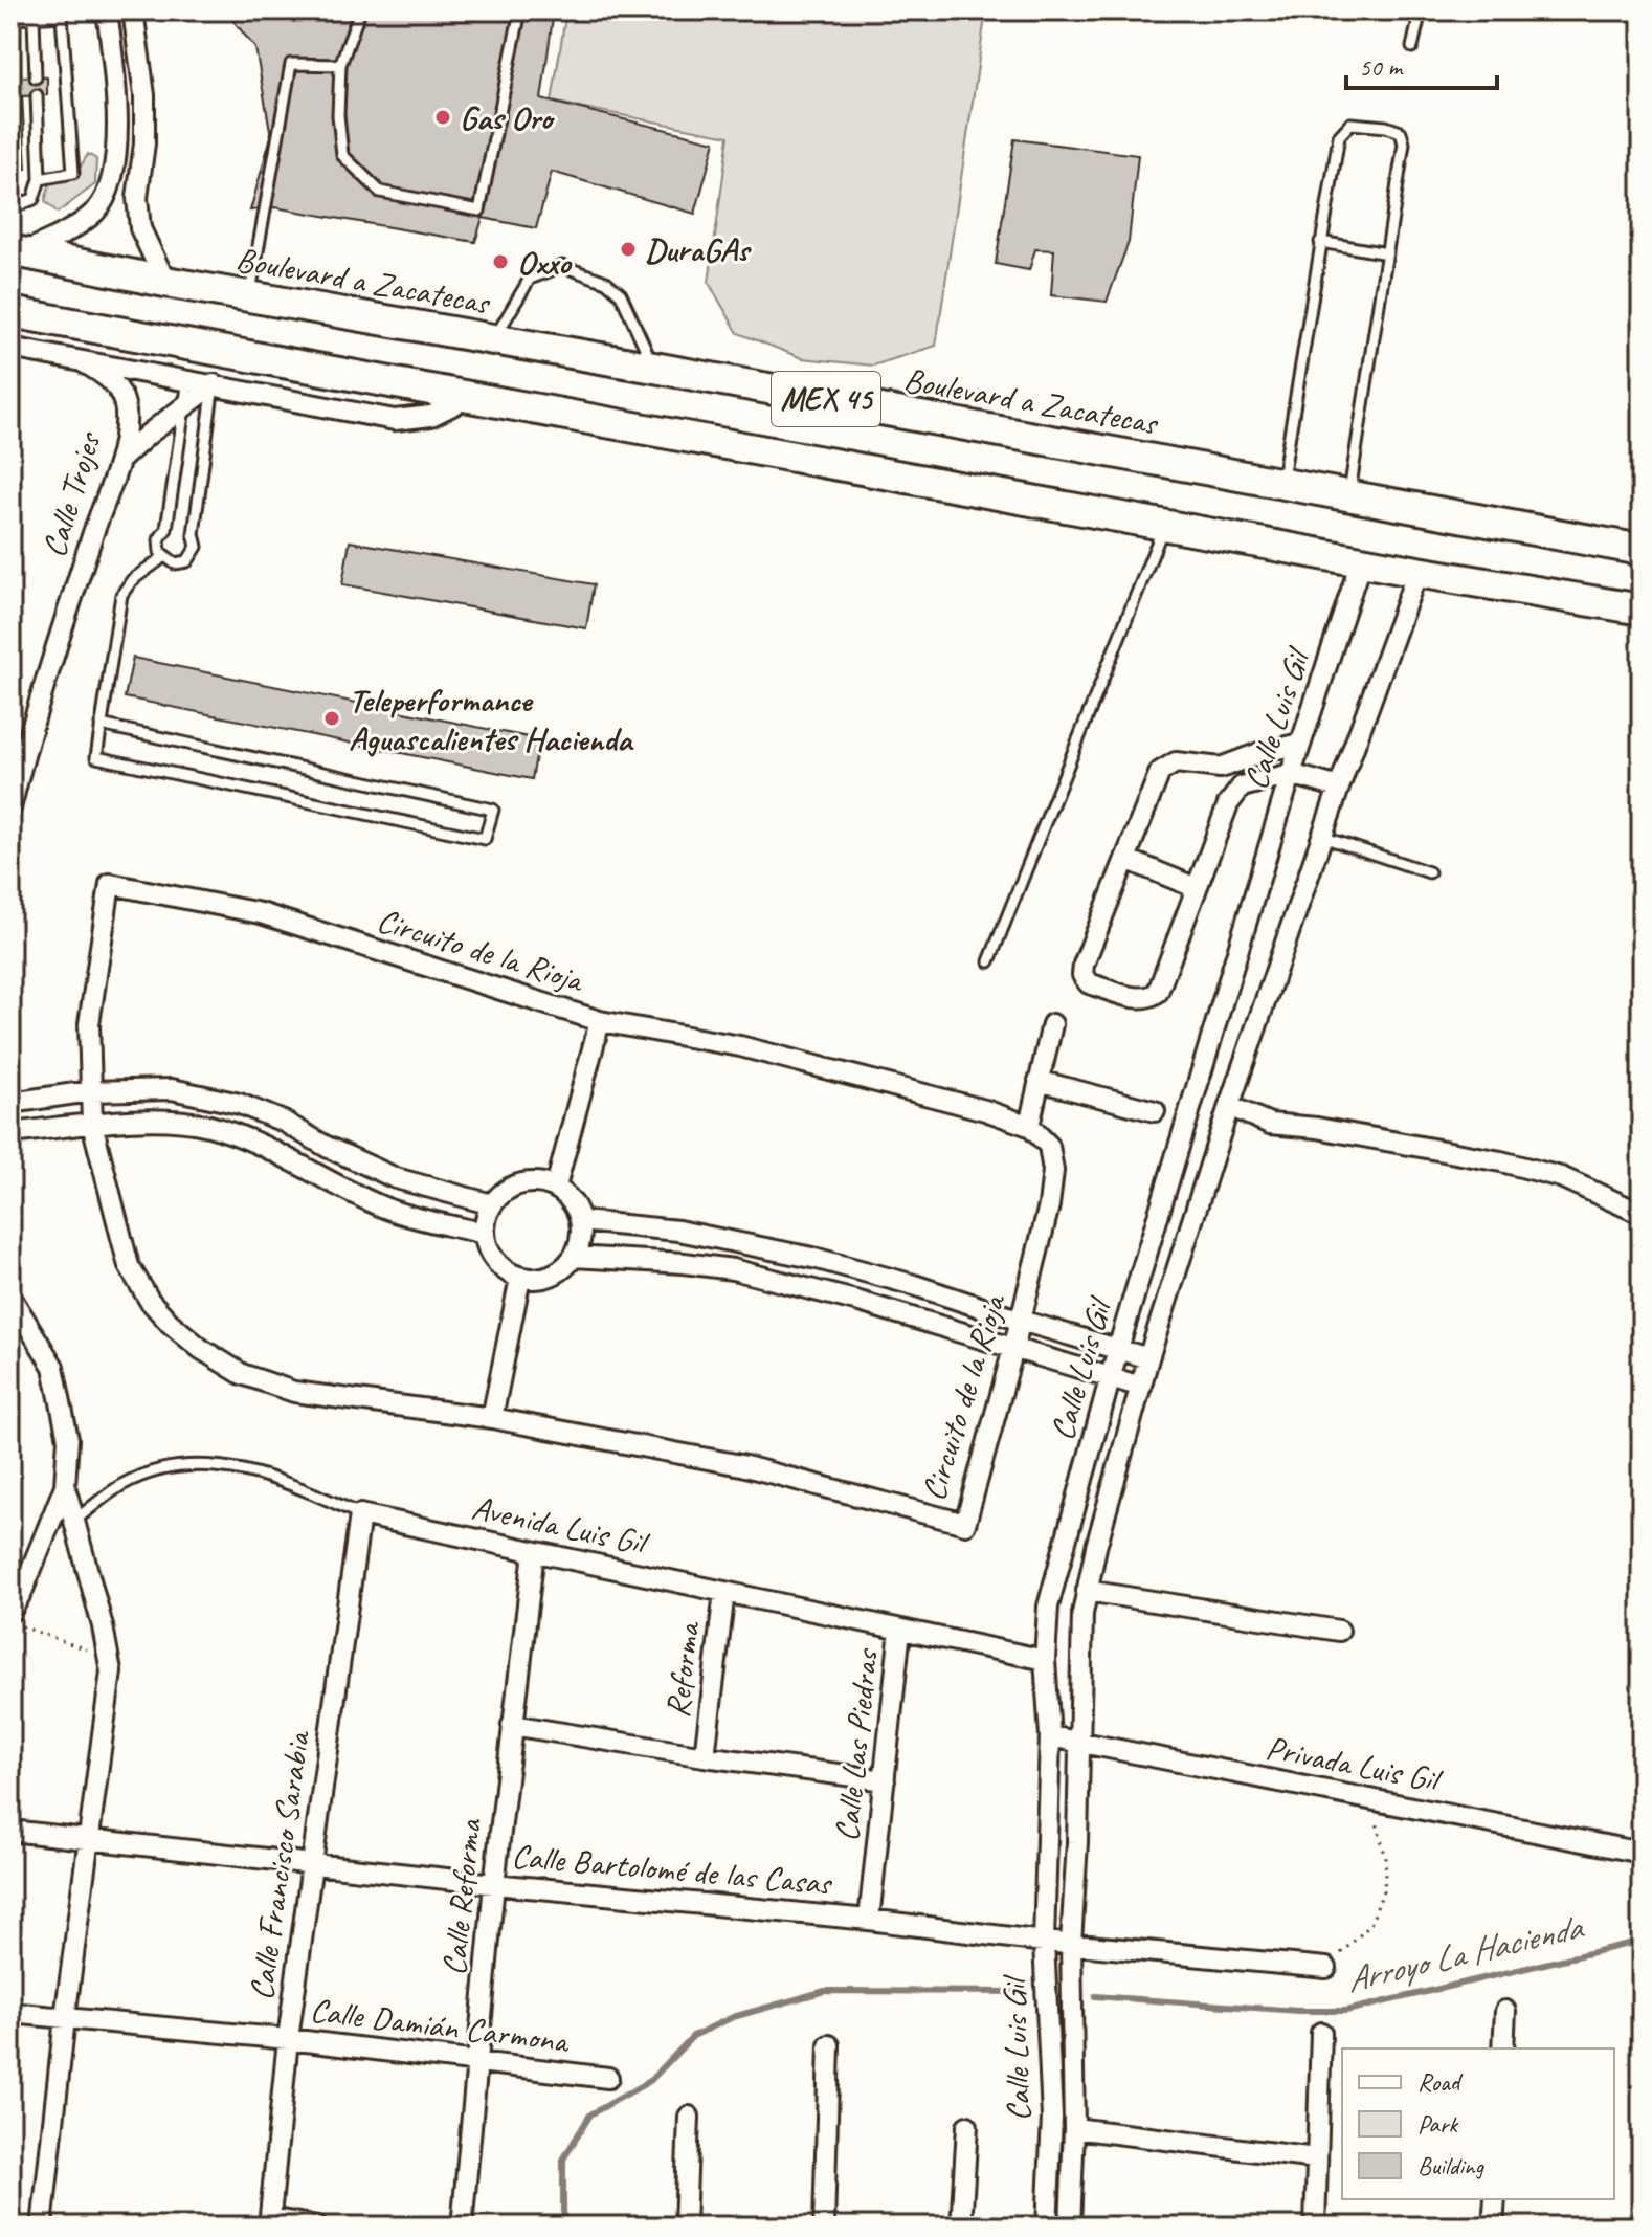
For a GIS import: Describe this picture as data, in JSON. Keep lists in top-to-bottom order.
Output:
{
  "streets": {
    "main road": ["Boulevard a Zacatecas", "MEX 45"],
    "street": [
      "Calle Trojes",
      "Calle Luis Gil",
      "Circuito de la Rioja",
      "Avenida Luis Gil",
      "Reforma",
      "Calle Las Piedras",
      "Privada Luis Gil",
      "Calle Francisco Sarabia",
      "Calle Bartolomé de las Casas",
      "Calle Reforma",
      "Calle Damián Carmona"
    ]
  },
  "crossings": [
    ["MEX 45", "Calle Luis Gil"],
    ["Calle Luis Gil", "Avenida Luis Gil"],
    ["Calle Luis Gil", "Privada Luis Gil"],
    ["Calle Luis Gil", "Calle Bartolomé de las Casas"],
    ["Avenida Luis Gil", "Reforma"],
    ["Avenida Luis Gil", "Calle Las Piedras"],
    ["Avenida Luis Gil", "Calle Francisco Sarabia"],
    ["Avenida Luis Gil", "Calle Reforma"],
    ["Calle Las Piedras", "Calle Bartolomé de las Casas"],
    ["Calle Francisco Sarabia", "Calle Bartolomé de las Casas"],
    ["Calle Francisco Sarabia", "Calle Damián Carmona"],
    ["Calle Bartolomé de las Casas", "Calle Reforma"],
    ["Calle Reforma", "Calle Damián Carmona"]
  ],
  "water": ["Arroyo La Hacienda"],
  "places": [
    "Gas Oro",
    "DuraGAs",
    "Oxxo",
    "Teleperformance Aguascalientes Hacienda"
  ],
  "legend": ["Road", "Park", "Building"],
  "scale_bar": "50 m"
}
